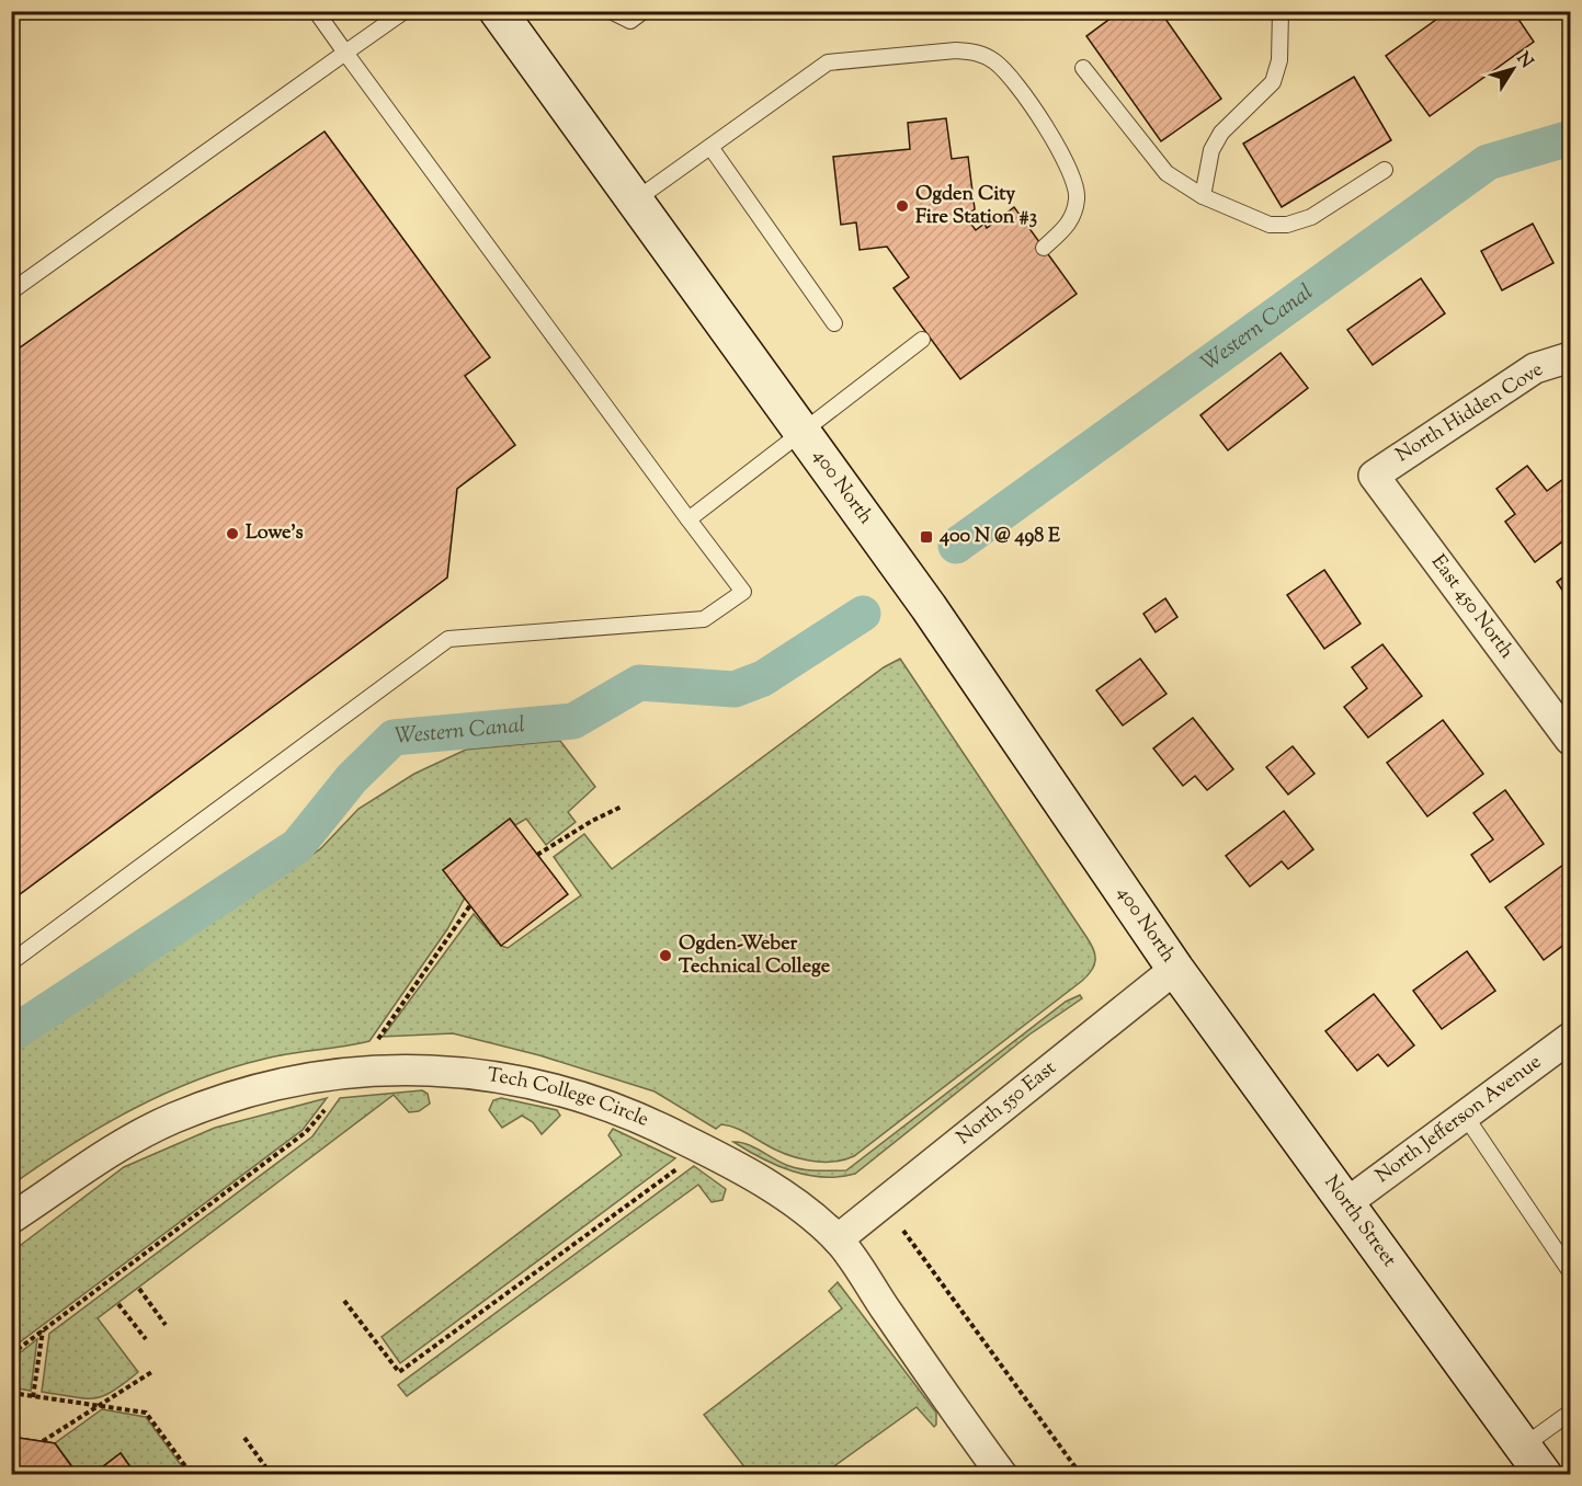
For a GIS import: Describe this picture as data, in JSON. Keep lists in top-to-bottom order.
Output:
{
  "streets": {
    "main road": ["400 North", "North Street"],
    "street": [
      "North Hidden Cove",
      "East 450 North",
      "Tech College Circle",
      "North 550 East",
      "North Jefferson Avenue"
    ]
  },
  "crossings": [
    ["North Hidden Cove", "East 450 North"],
    ["400 North", "North 550 East"],
    ["400 North", "North Street"],
    ["Tech College Circle", "North 550 East"],
    ["North 550 East", "North Street"],
    ["North Jefferson Avenue", "North Street"]
  ],
  "water": ["Western Canal"],
  "places": {
    "other": ["Ogden City Fire Station #3", "Lowe's", "Ogden-Weber Technical College"],
    "transit": ["400 N @ 498 E"]
  },
  "north": "top right"
}
